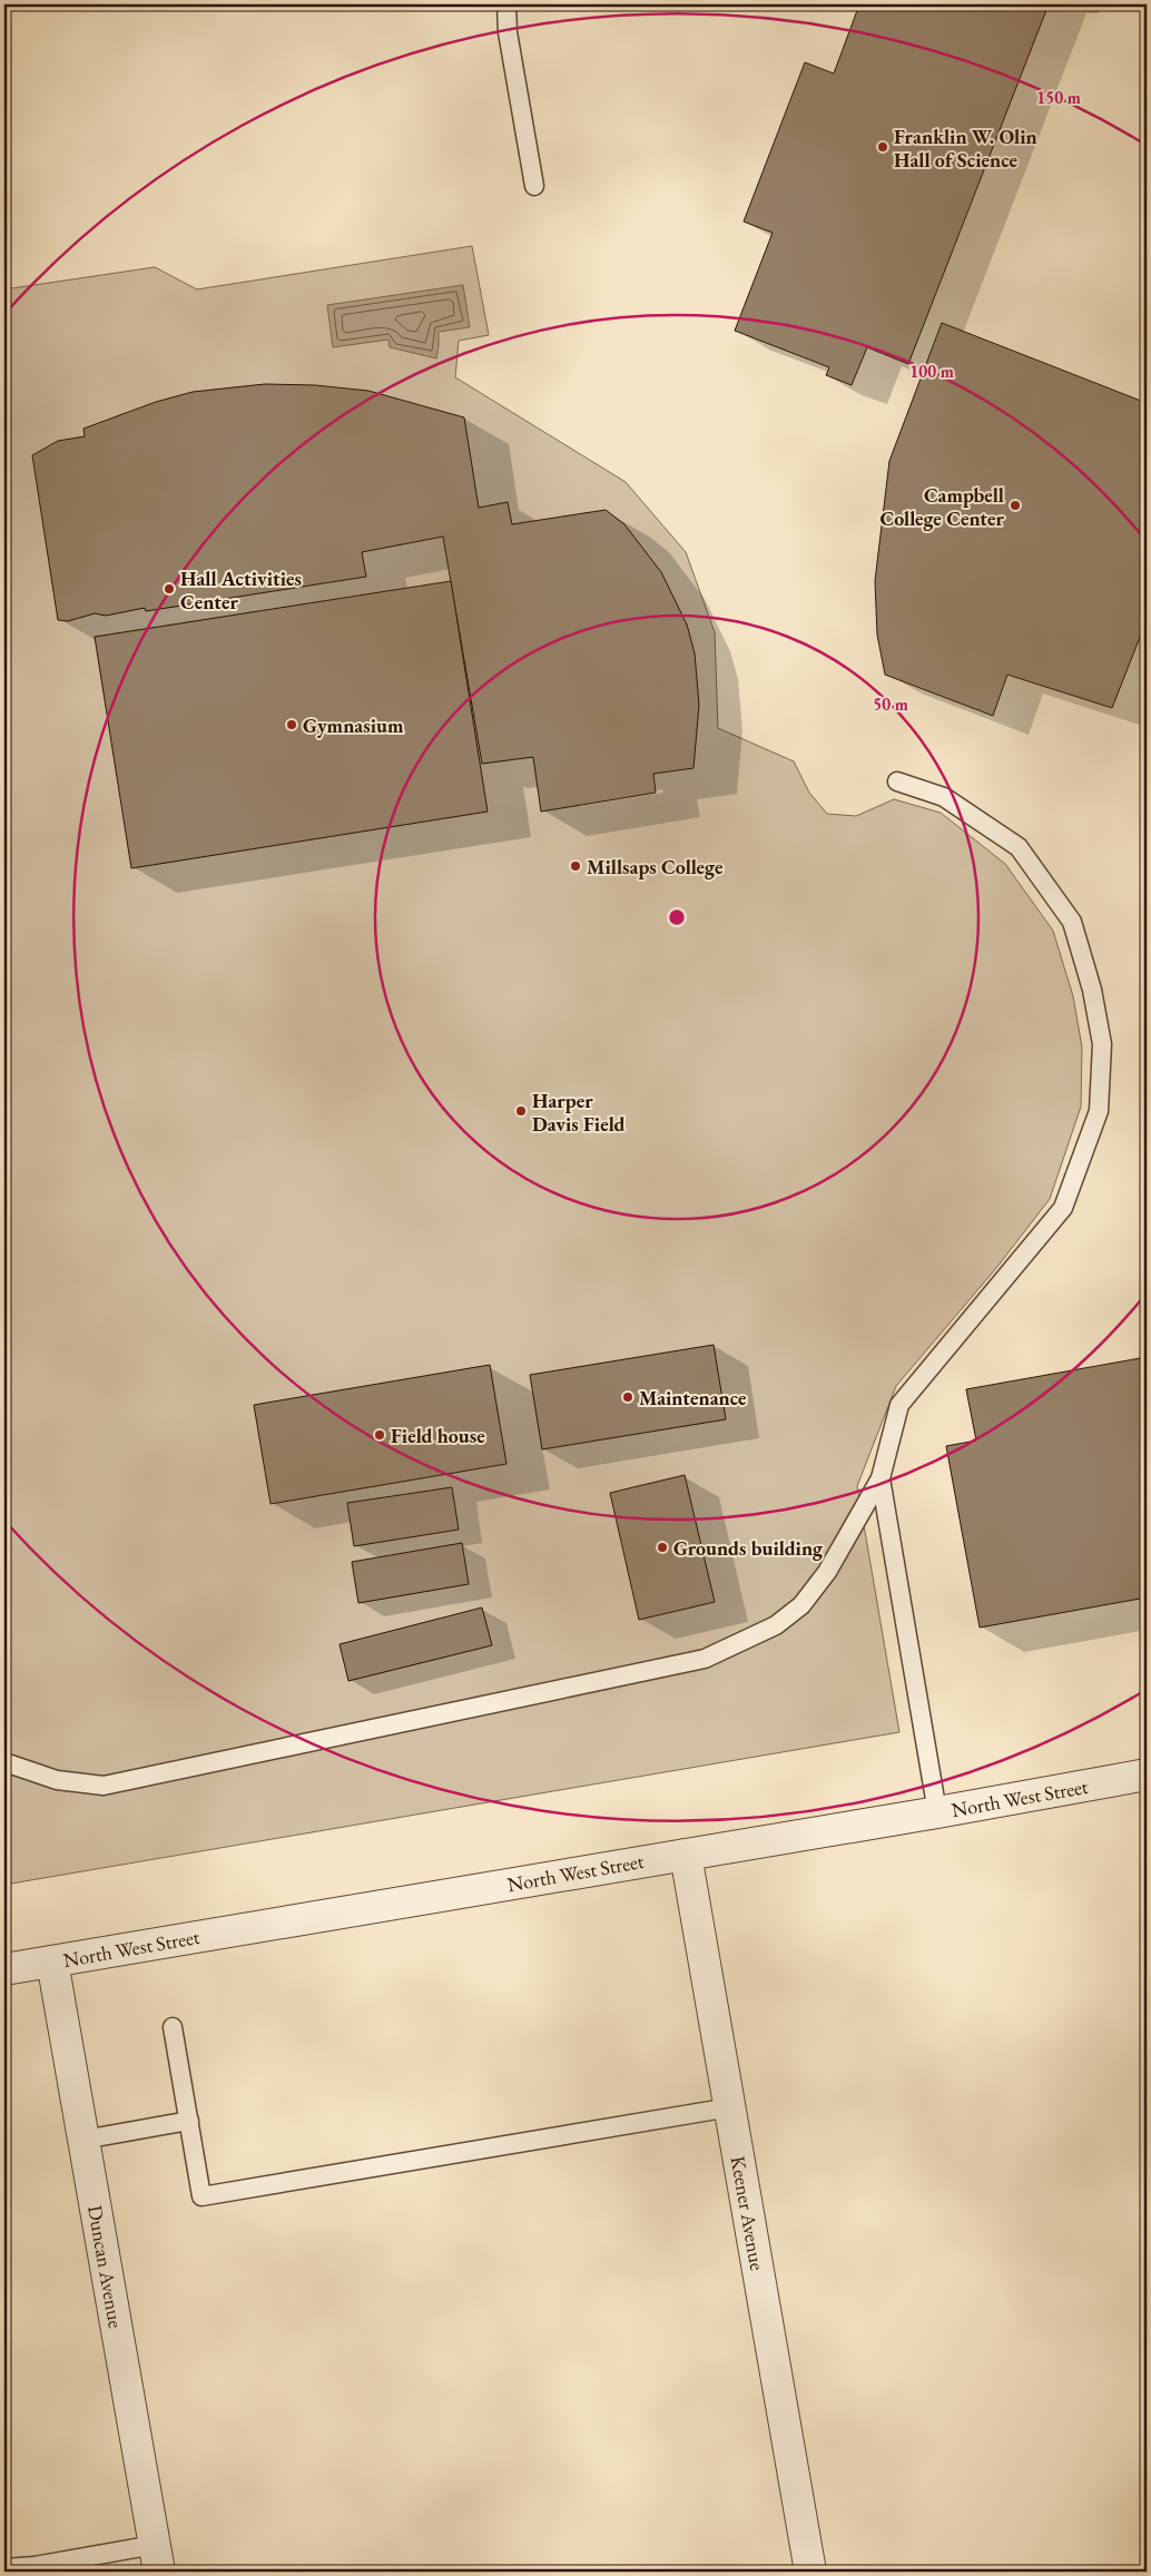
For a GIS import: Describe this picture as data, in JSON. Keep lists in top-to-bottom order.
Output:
{
  "streets": {
    "street": ["North West Street", "Keener Avenue", "Duncan Avenue"]
  },
  "crossings": [
    ["North West Street", "Keener Avenue"],
    ["North West Street", "Duncan Avenue"]
  ],
  "places": [
    "Franklin W. Olin Hall of Science",
    "Campbell College Center",
    "Hall Activities Center",
    "Gymnasium",
    "Millsaps College",
    "Harper Davis Field",
    "Maintenance",
    "Field house",
    "Grounds building"
  ],
  "rings": ["150 m", "100 m", "50 m"]
}
